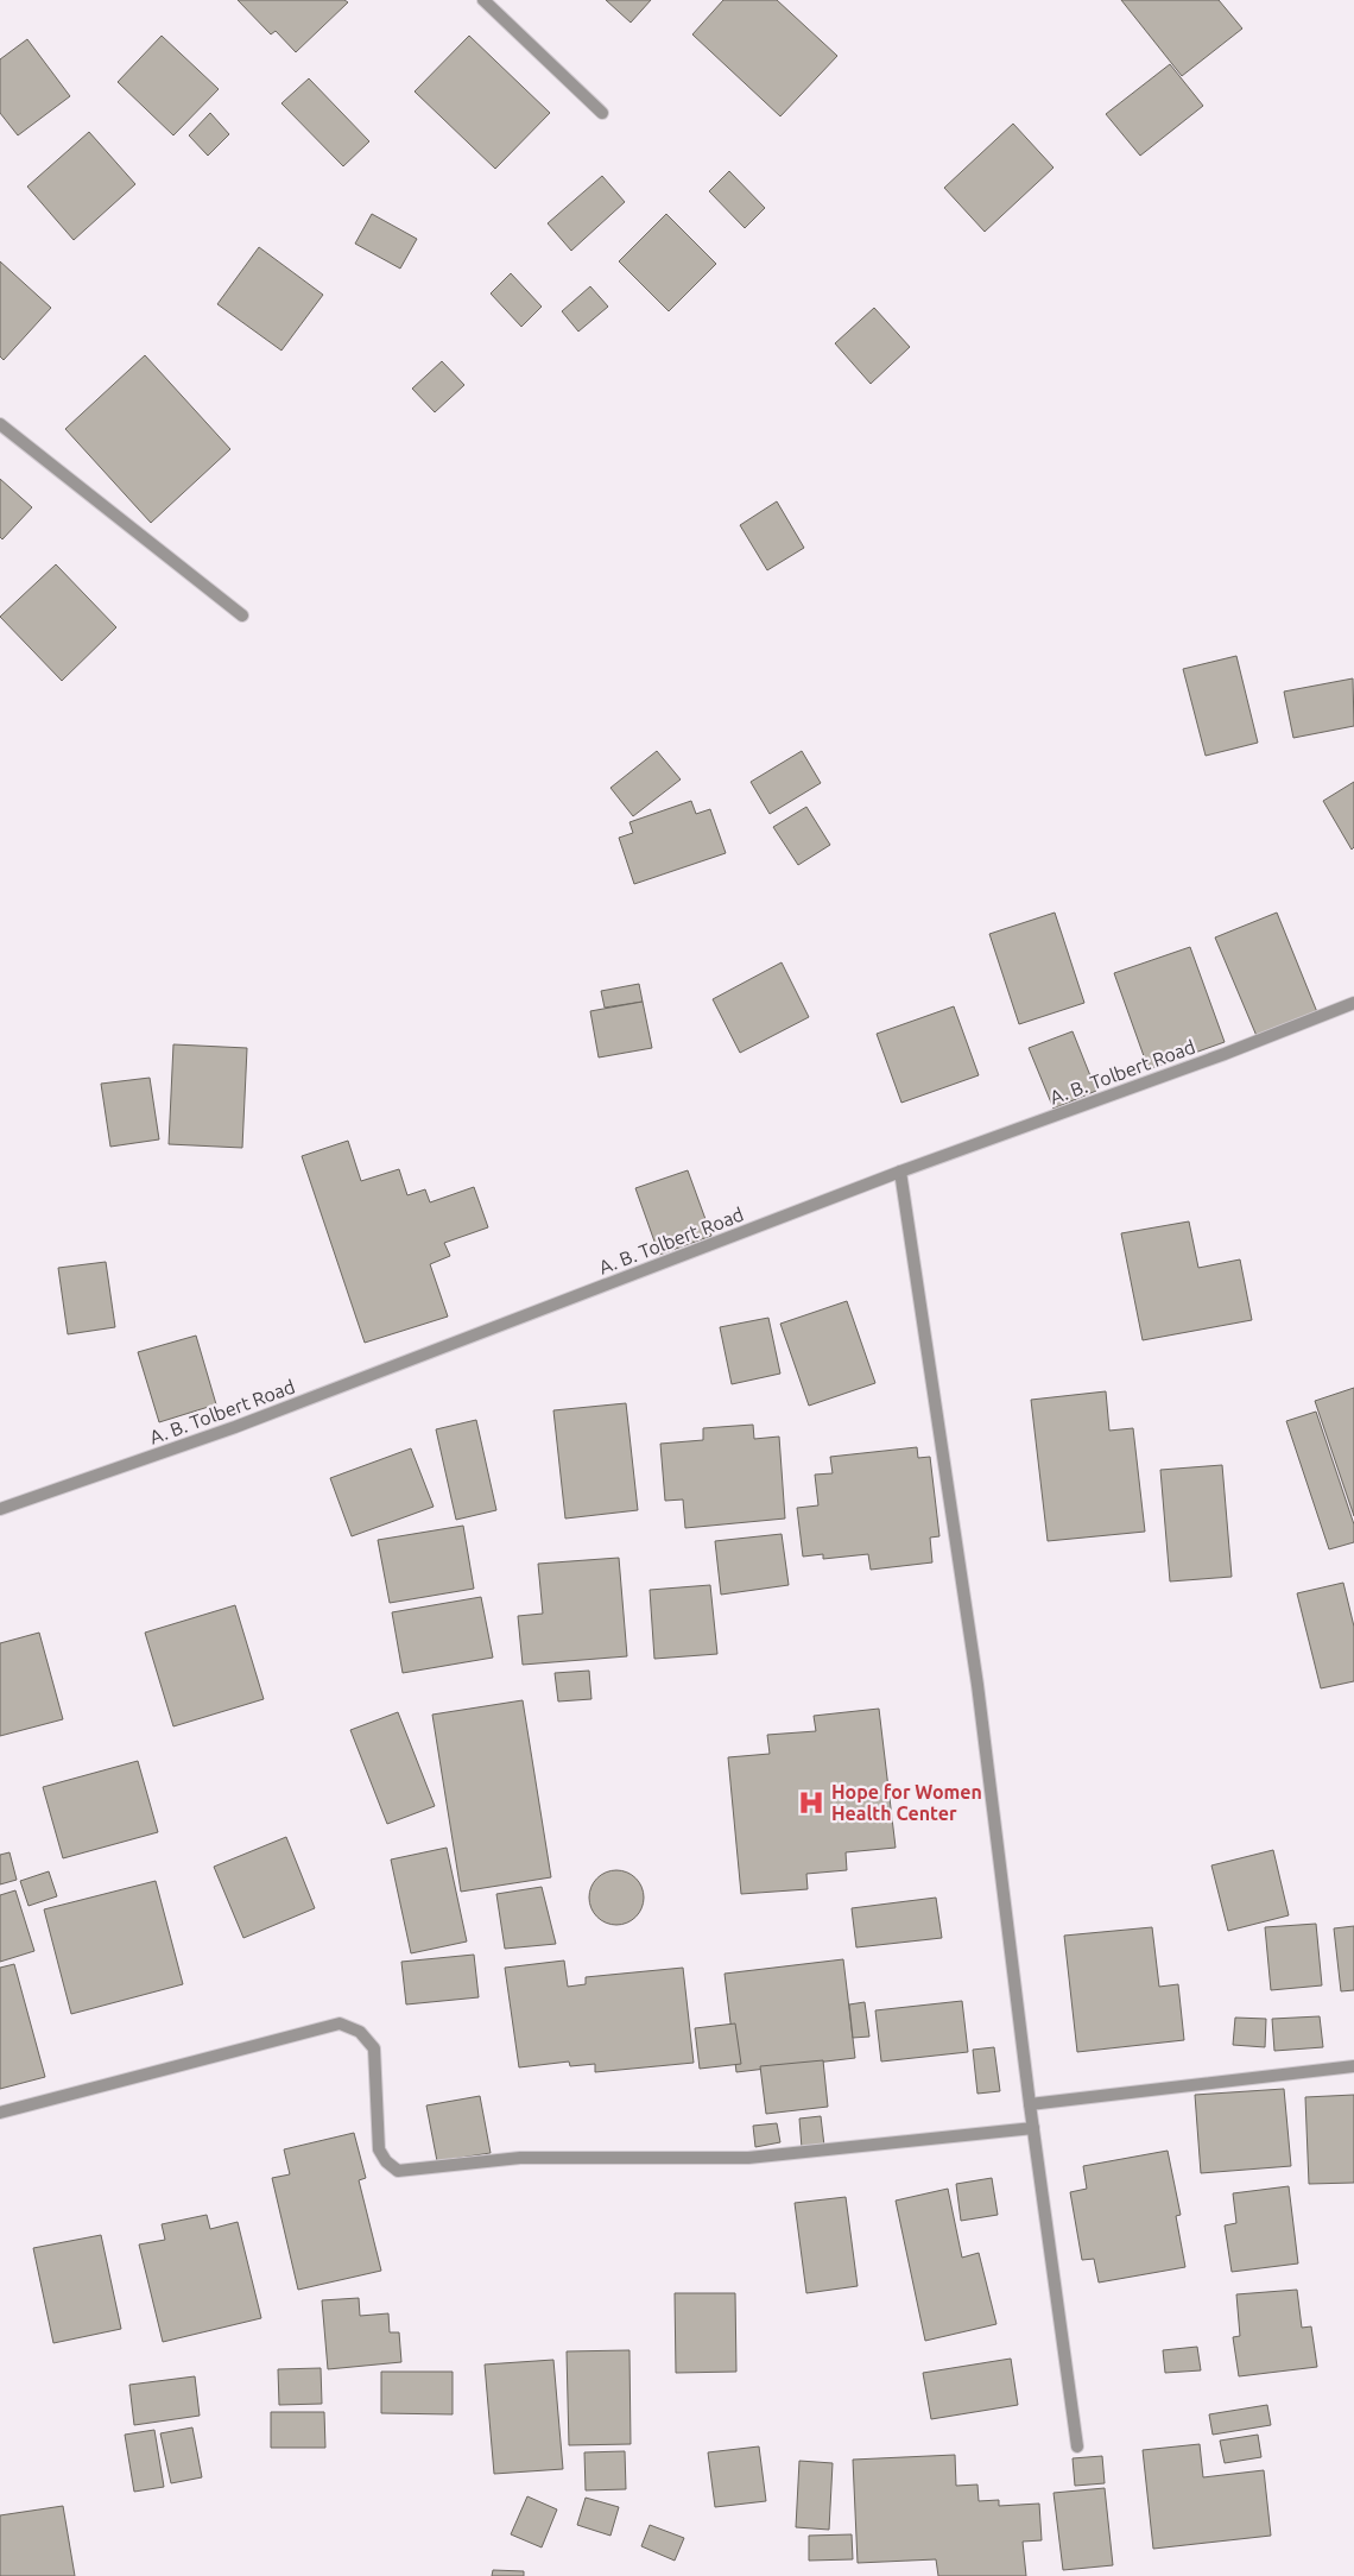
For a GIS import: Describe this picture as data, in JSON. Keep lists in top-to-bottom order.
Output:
{
  "streets": {
    "street": ["A. B. Tolbert Road"]
  },
  "places": {
    "hospital": ["Hope for Women Health Center"]
  }
}
